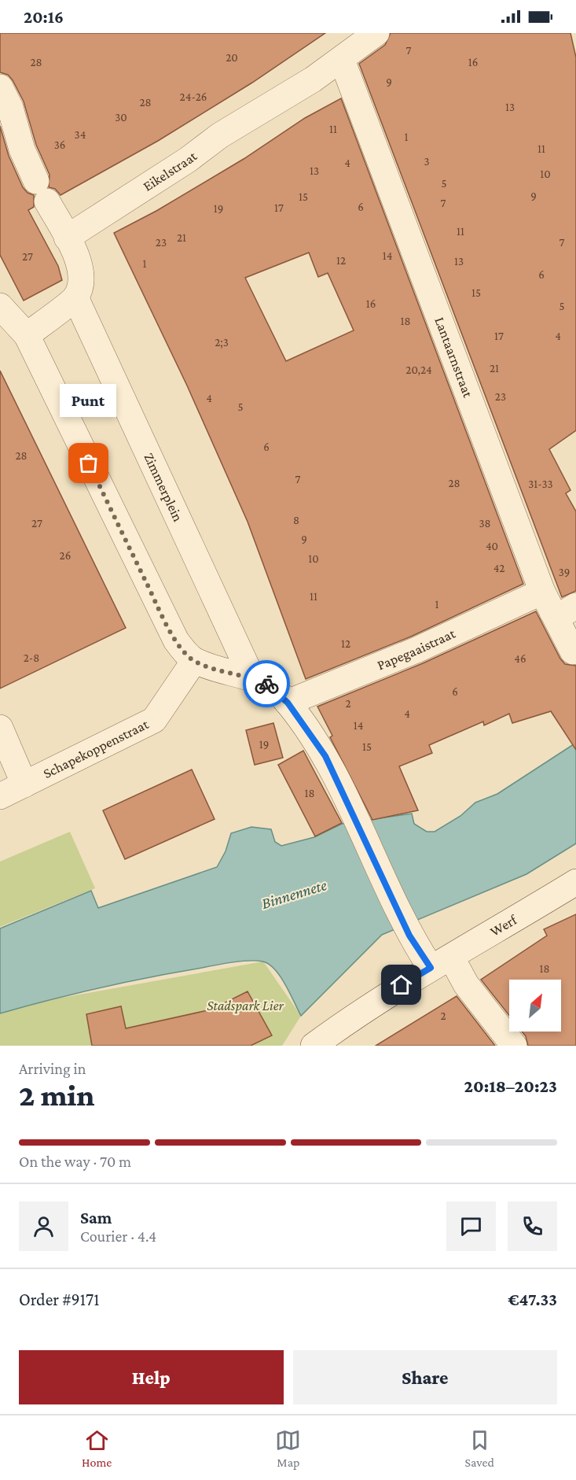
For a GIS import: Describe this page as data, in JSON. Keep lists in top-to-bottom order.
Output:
{
  "streets": {
    "street": [
      "Eikelstraat",
      "Lantaarnstraat",
      "Zimmerplein",
      "Papegaaistraat",
      "Schapekoppenstraat",
      "Werf"
    ]
  },
  "crossings": [
    ["Eikelstraat", "Lantaarnstraat"],
    ["Lantaarnstraat", "Papegaaistraat"]
  ],
  "water": ["Binnennete"],
  "parks": ["Stadspark Lier"],
  "places": ["Punt"],
  "house_numbers": [
    "7",
    "20",
    "28",
    "16",
    "9",
    "24-26",
    "28",
    "13",
    "30",
    "11",
    "34",
    "1",
    "36",
    "11",
    "3",
    "4",
    "13",
    "10",
    "5",
    "9",
    "15",
    "7",
    "6",
    "17",
    "19",
    "11",
    "21",
    "23",
    "7",
    "14",
    "27",
    "12",
    "13",
    "1",
    "6",
    "15",
    "16",
    "5",
    "18",
    "17",
    "4",
    "2;3",
    "21",
    "20,24",
    "23",
    "4",
    "5",
    "6",
    "28",
    "7",
    "28",
    "31-33",
    "8",
    "27",
    "38",
    "9",
    "40",
    "26",
    "10",
    "42",
    "39",
    "11",
    "1",
    "12",
    "2-8",
    "46",
    "6",
    "2",
    "4",
    "14",
    "19",
    "15",
    "18",
    "18",
    "2"
  ],
  "north": "top right",
  "page": {
    "status": "20:16",
    "bubble": "Punt",
    "heading": ["2 min", "Arriving in", "20:18–20:23"],
    "panel": [
      "Sam",
      "Courier · 4.4",
      "Order #9171",
      "€47.33"
    ],
    "bar": "On the way · 70 m",
    "buttons": ["Help", "Share"],
    "tabs": ["Home", "Map", "Saved"]
  }
}
